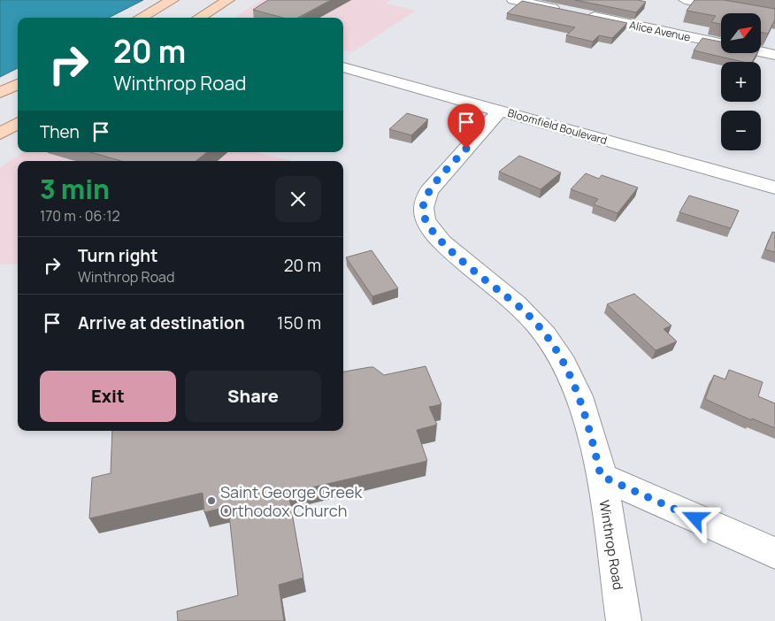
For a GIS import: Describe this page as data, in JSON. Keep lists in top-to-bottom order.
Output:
{
  "streets": {
    "street": ["Alice Avenue", "Bloomfield Boulevard", "Winthrop Road"]
  },
  "crossings": [
    ["Bloomfield Boulevard", "Winthrop Road"]
  ],
  "places": ["Saint George Greek Orthodox Church"],
  "north": "top right",
  "page": {
    "map_buttons": ["+", "−"],
    "turn": ["20 m", "Winthrop Road"],
    "then": "Then",
    "heading": ["3 min", "170 m · 06:12"],
    "list": [
      {
        "name": "Turn right",
        "note": "Winthrop Road",
        "value": "20 m"
      },
      {
        "name": "Arrive at destination",
        "value": "150 m"
      }
    ],
    "buttons": ["Exit", "Share"]
  }
}
